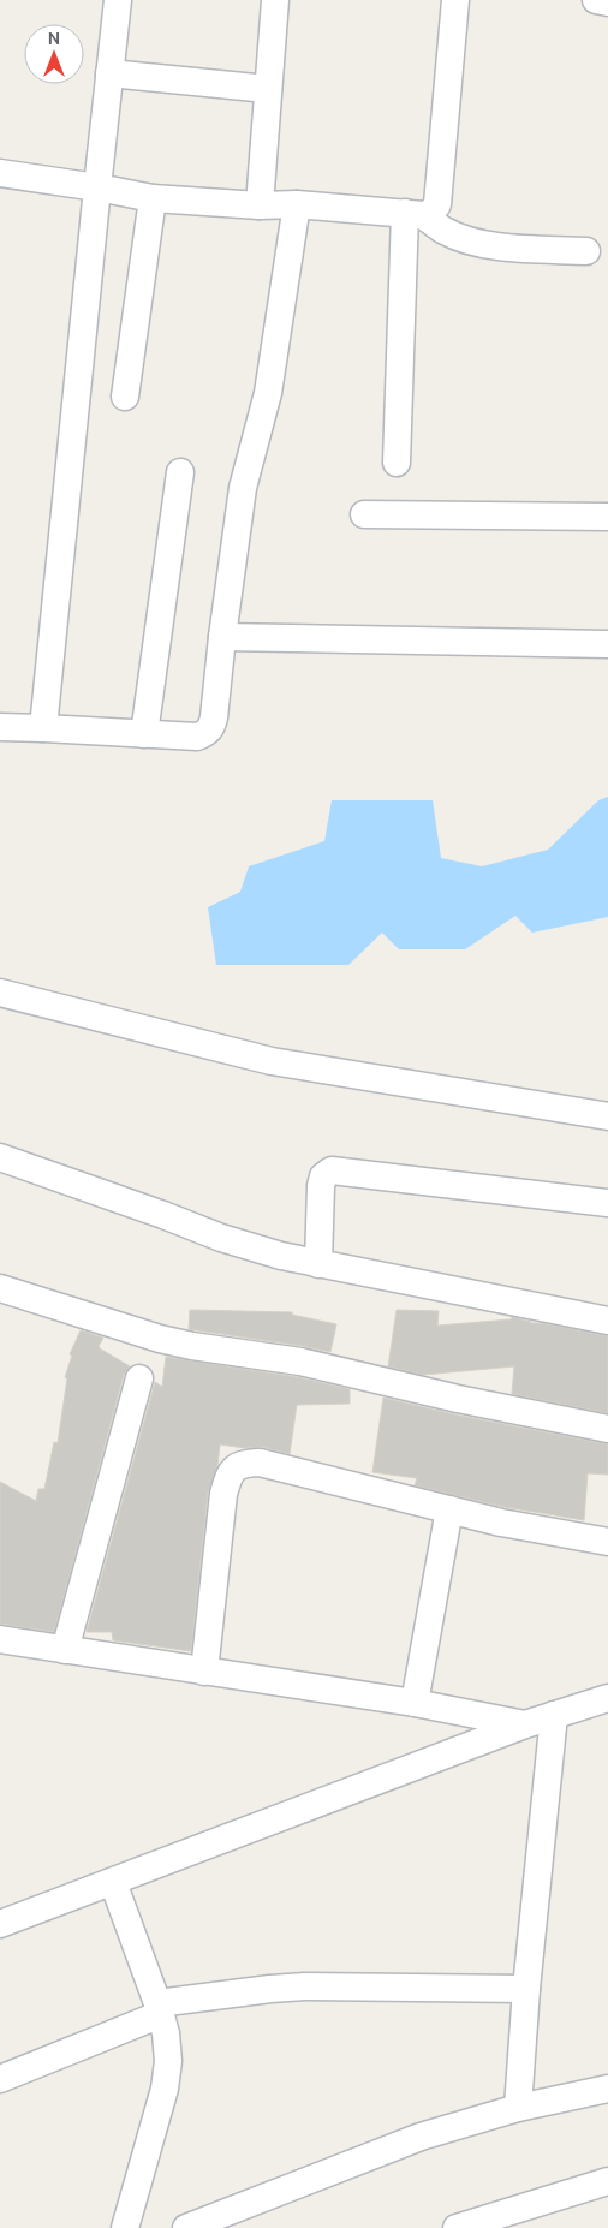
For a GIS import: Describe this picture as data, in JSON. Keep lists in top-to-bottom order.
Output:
{
  "north": "top"
}
